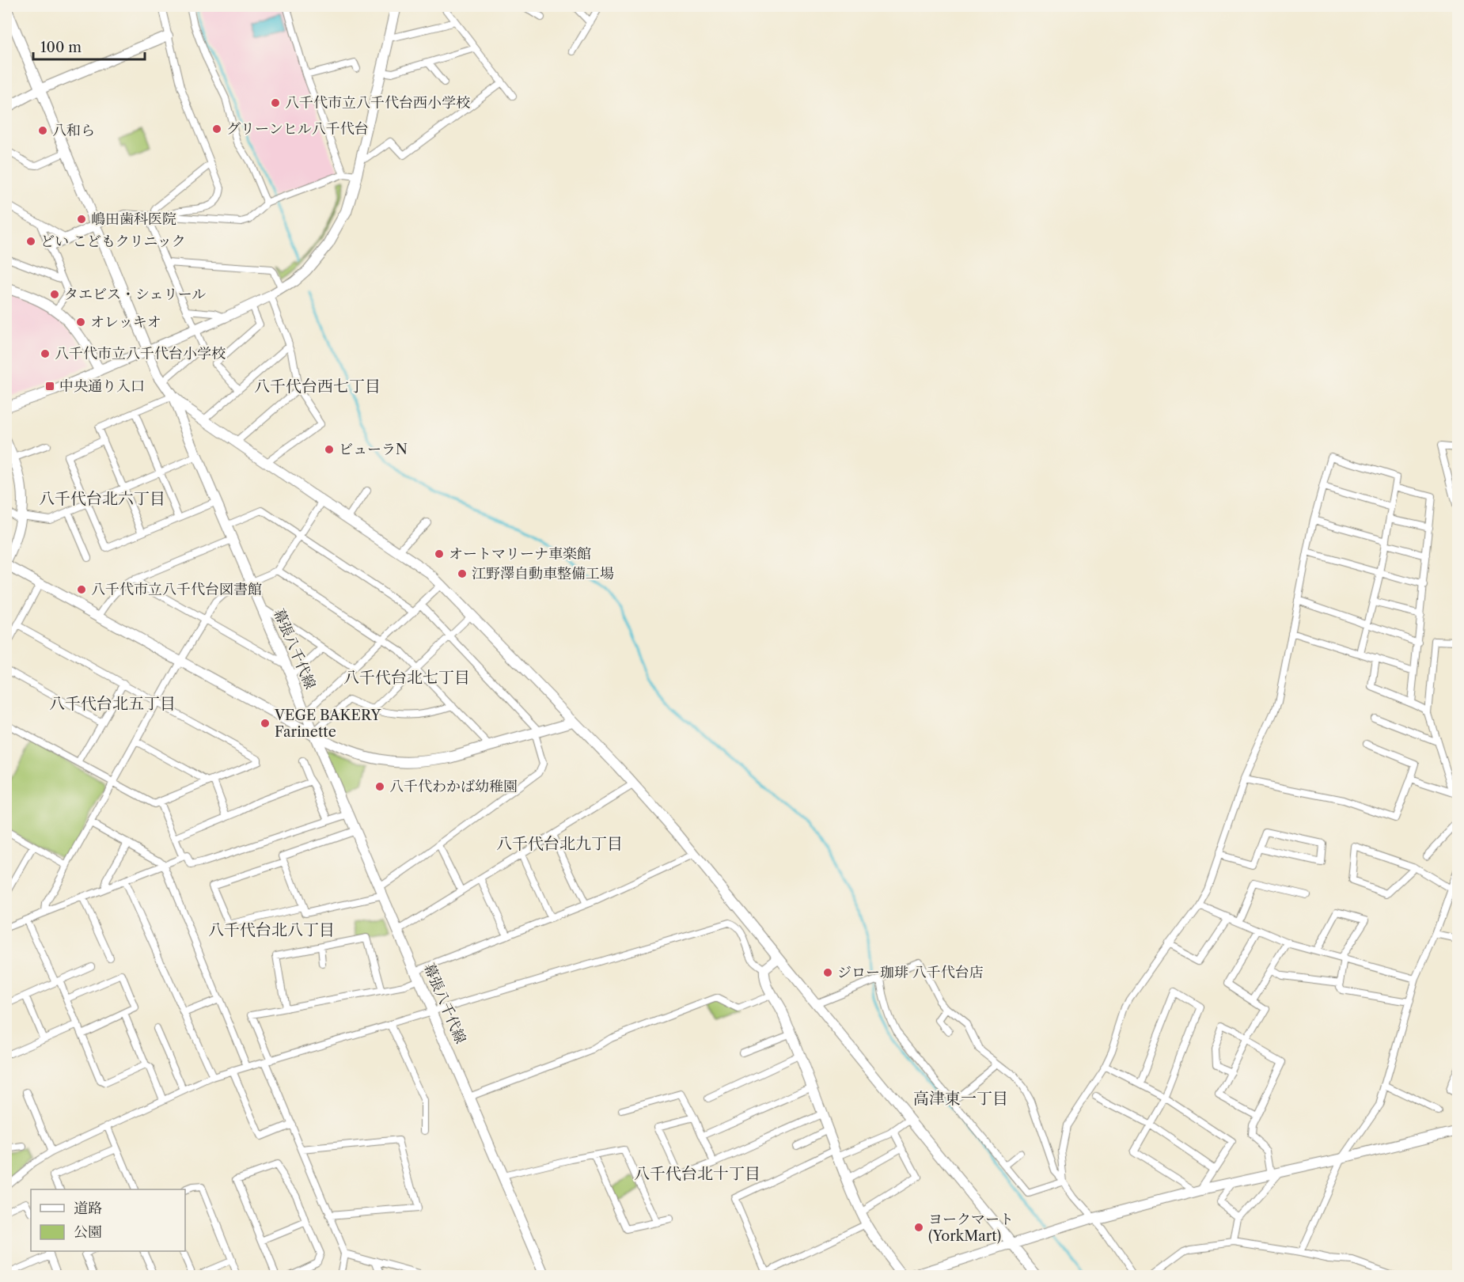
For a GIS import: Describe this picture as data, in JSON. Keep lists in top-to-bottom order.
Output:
{
  "streets": {
    "street": ["幕張八千代線"]
  },
  "districts": [
    "八千代台西七丁目",
    "八千代台北六丁目",
    "八千代台北七丁目",
    "八千代台北五丁目",
    "八千代台北九丁目",
    "八千代台北八丁目",
    "高津東一丁目",
    "八千代台北十丁目"
  ],
  "places": {
    "other": [
      "八千代市立八千代台西小学校",
      "グリーンヒル八千代台",
      "八和ら",
      "嶋田歯科医院",
      "どい こどもクリニック",
      "タエビス・シェリール",
      "オレッキオ",
      "八千代市立八千代台小学校",
      "ビューラN",
      "オートマリーナ車楽館",
      "江野澤自動車整備工場",
      "八千代市立八千代台図書館",
      "VEGE BAKERY Farinette",
      "八千代わかば幼稚園",
      "ジロー珈琲 八千代台店",
      "ヨークマート (YorkMart)"
    ],
    "transit": ["中央通り入口"]
  },
  "legend": ["道路", "公園"],
  "scale_bar": "100 m"
}
